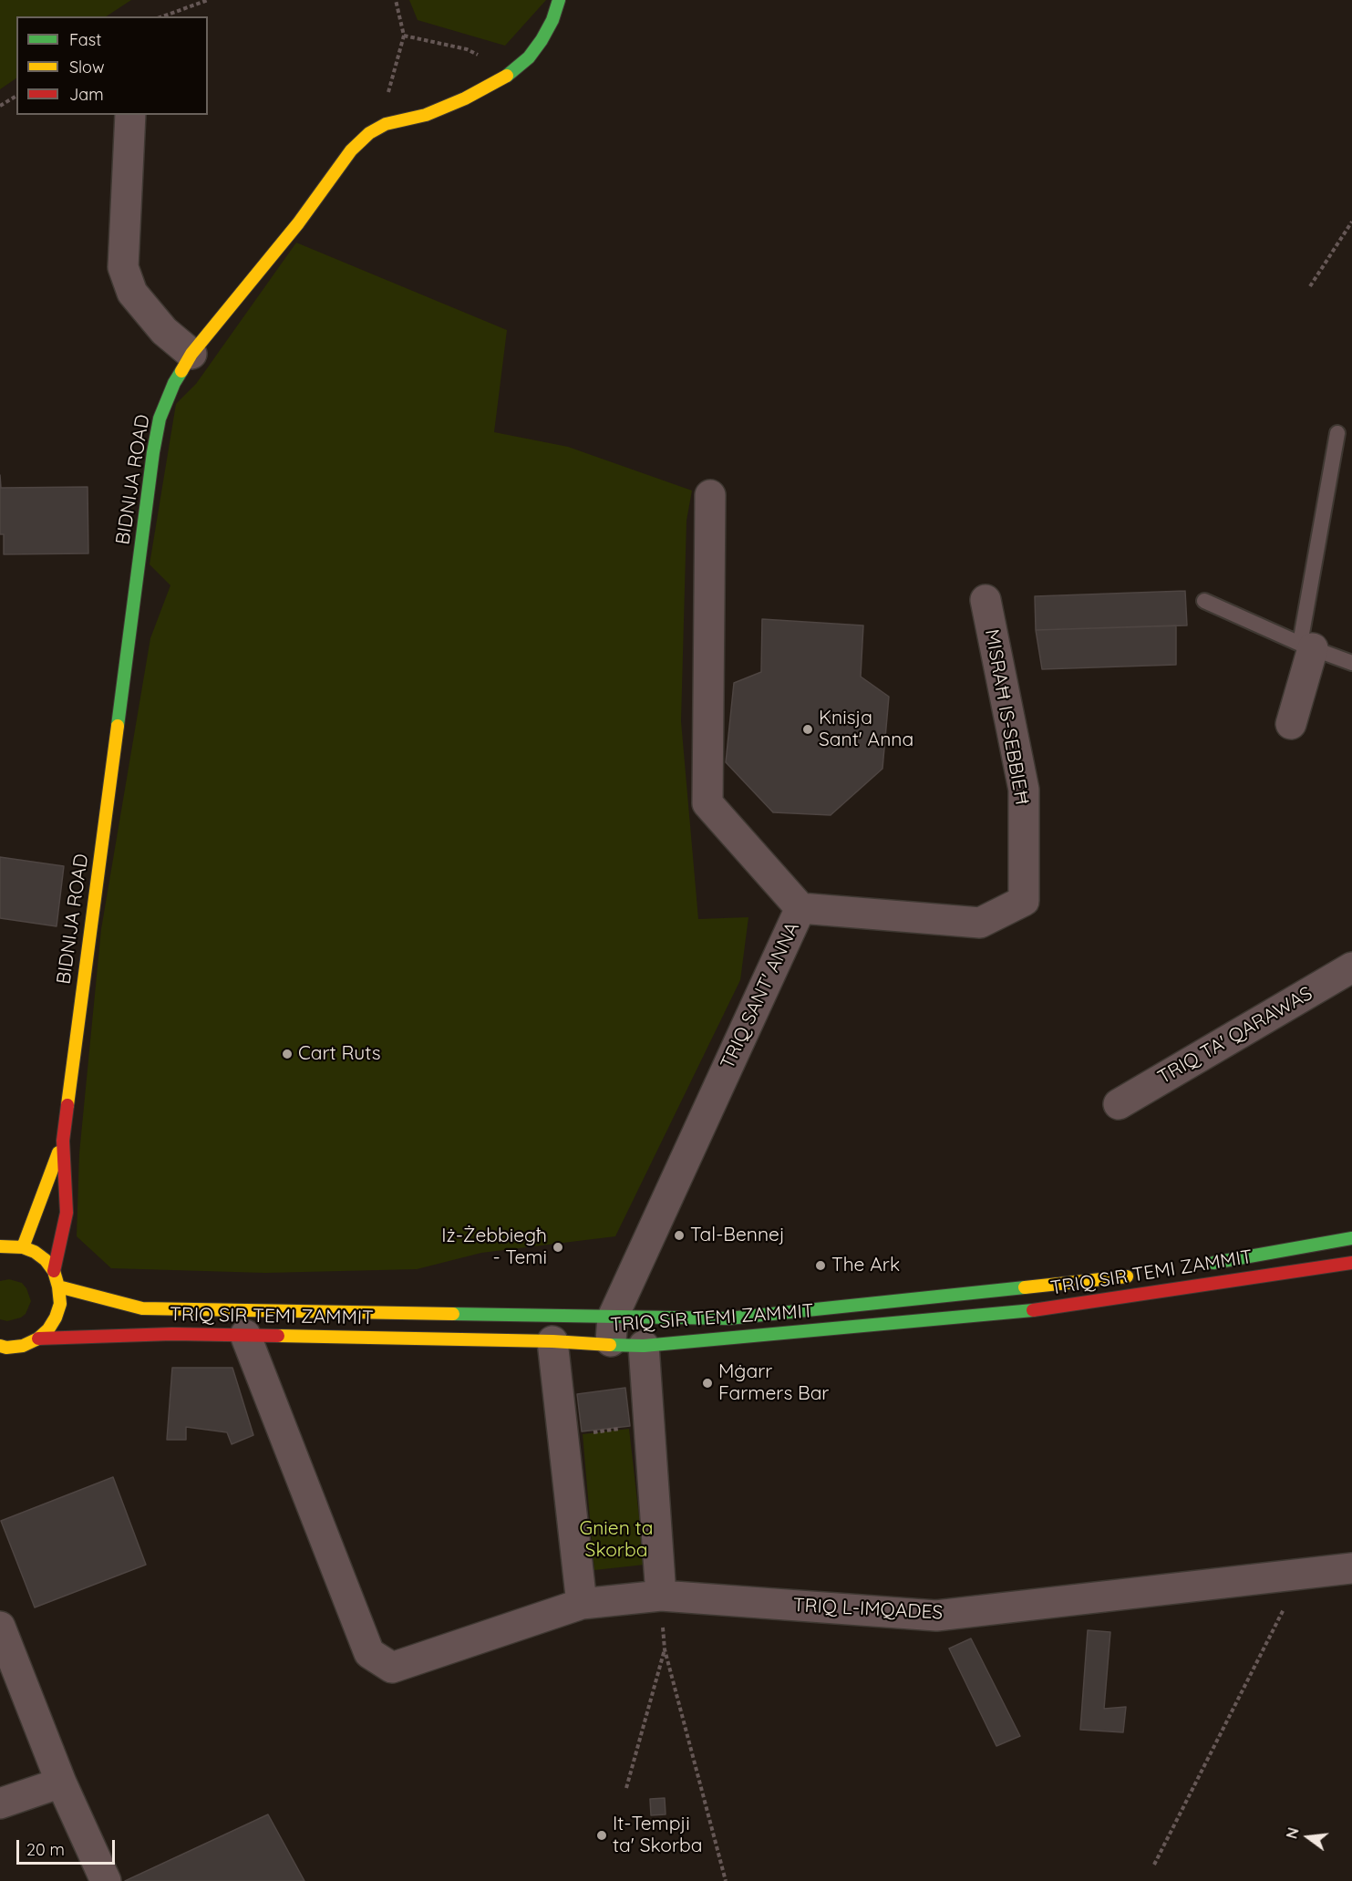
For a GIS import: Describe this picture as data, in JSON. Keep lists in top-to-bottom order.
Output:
{
  "streets": {
    "main road": ["BIDNIJA ROAD", "TRIQ SIR TEMI ZAMMIT"],
    "street": [
      "MISRAĦ IS-SEBBIEĦ",
      "TRIQ SANT' ANNA",
      "TRIQ TA' QARAWAS",
      "TRIQ L-IMQADES"
    ]
  },
  "crossings": [
    ["MISRAĦ IS-SEBBIEĦ", "TRIQ SANT' ANNA"],
    ["TRIQ SANT' ANNA", "TRIQ SIR TEMI ZAMMIT"],
    ["TRIQ SIR TEMI ZAMMIT", "TRIQ L-IMQADES"]
  ],
  "parks": ["Gnien ta Skorba"],
  "places": [
    "Knisja Sant' Anna",
    "Cart Ruts",
    "Tal-Bennej",
    "Iż-Żebbiegħ - Temi",
    "The Ark",
    "Mġarr Farmers Bar",
    "It-Tempji ta' Skorba"
  ],
  "legend": ["Fast", "Slow", "Jam"],
  "scale_bar": "20 m",
  "north": "left"
}
